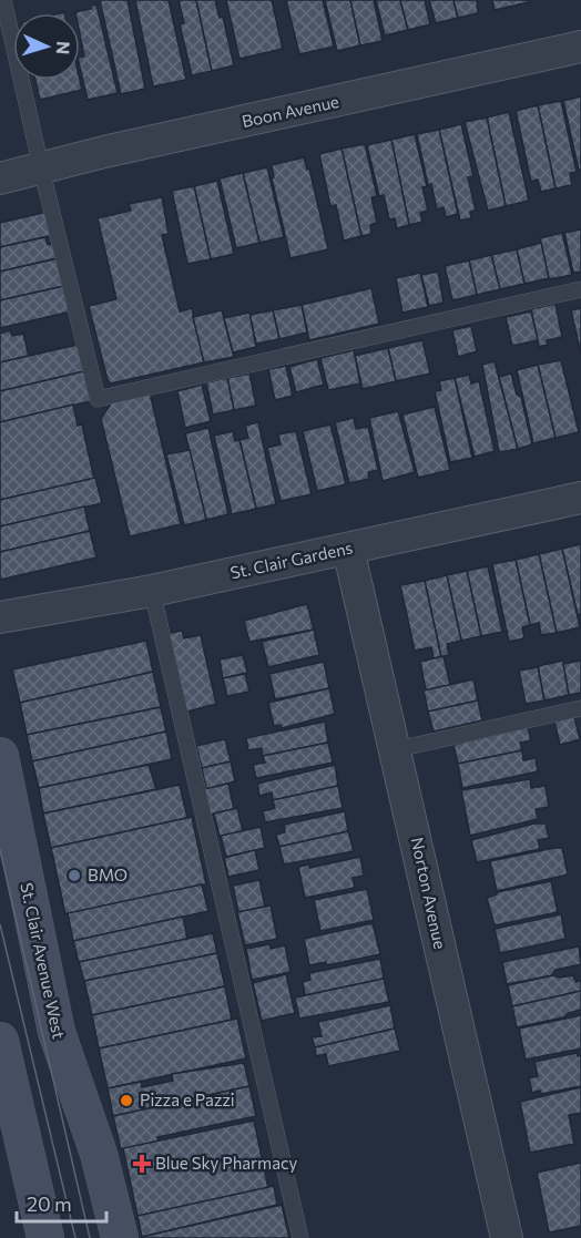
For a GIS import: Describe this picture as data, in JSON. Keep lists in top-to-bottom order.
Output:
{
  "streets": {
    "main road": ["St. Clair Avenue West"],
    "street": ["Boon Avenue", "St. Clair Gardens", "Norton Avenue"]
  },
  "crossings": [
    ["St. Clair Gardens", "Norton Avenue"]
  ],
  "places": {
    "other": ["BMO", "Pizza e Pazzi"],
    "health": ["Blue Sky Pharmacy"]
  },
  "scale_bar": "20 m",
  "north": "right"
}
